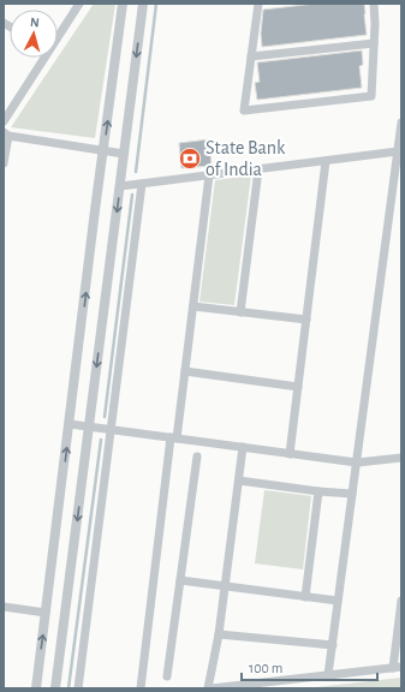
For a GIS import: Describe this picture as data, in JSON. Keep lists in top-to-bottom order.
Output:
{
  "places": {
    "bank": ["State Bank of India"]
  },
  "scale_bar": "100 m",
  "north": "top"
}
